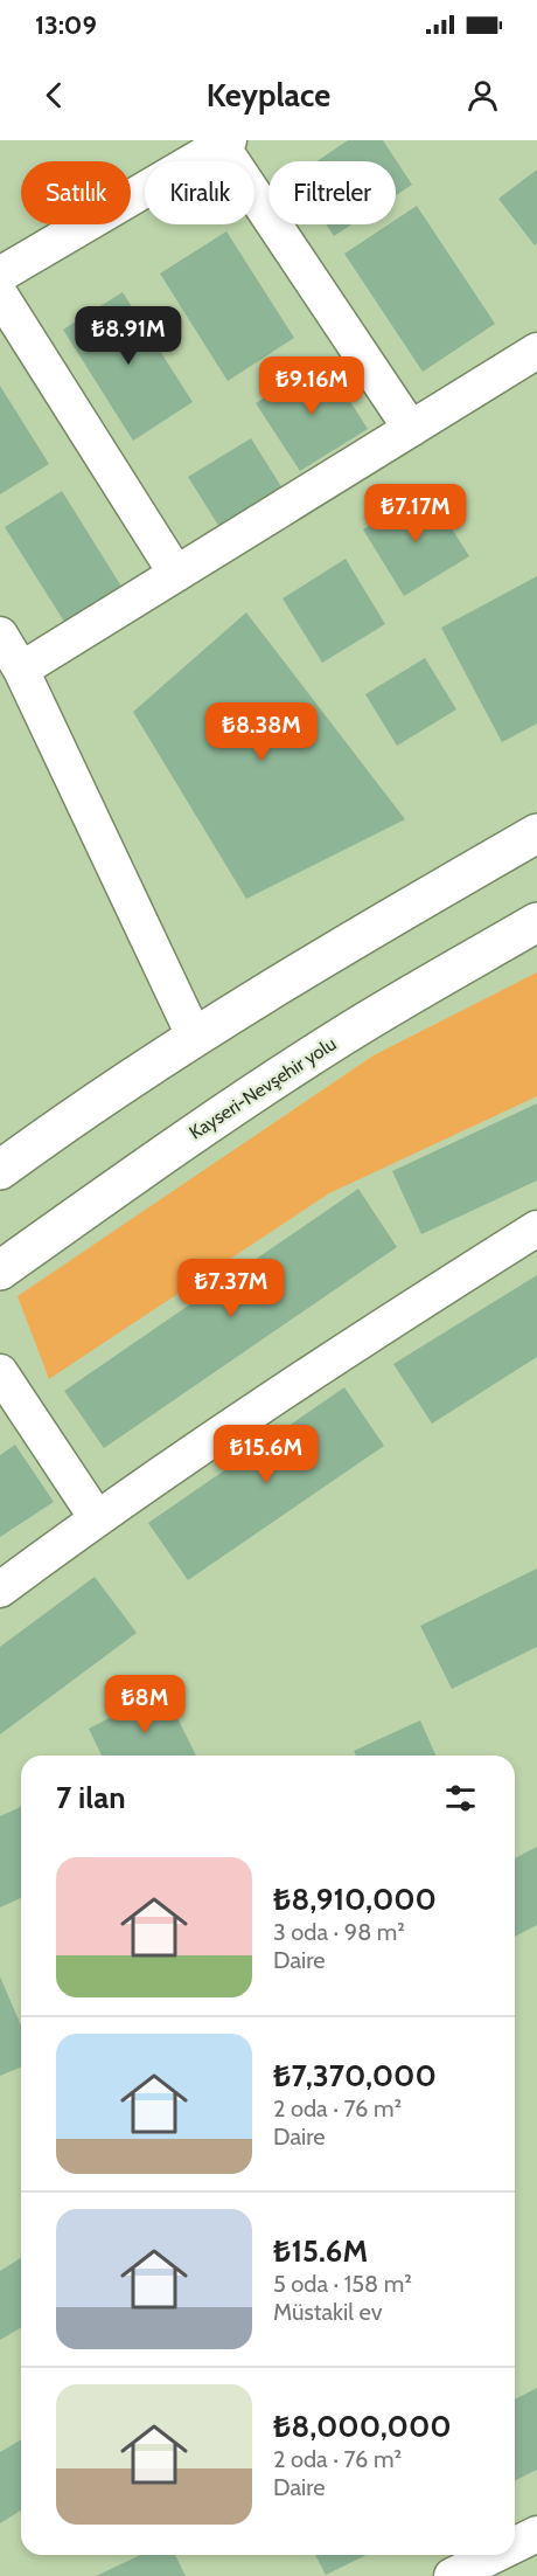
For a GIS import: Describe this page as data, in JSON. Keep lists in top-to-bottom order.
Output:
{
  "streets": {
    "highway": ["Kayseri-Nevşehir yolu"]
  },
  "page": {
    "status": "13:09",
    "header": "Keyplace",
    "chip": ["Satılık", "Kiralık", "Filtreler"],
    "price": [
      "₺8.91M",
      "₺9.16M",
      "₺7.17M",
      "₺8.38M",
      "₺7.37M",
      "₺15.6M",
      "₺8M"
    ],
    "heading": "7 ilan",
    "list": [
      {
        "name": "₺8,910,000",
        "note": "3 oda · 98 m² · Daire"
      },
      {
        "name": "₺7,370,000",
        "note": "2 oda · 76 m² · Daire"
      },
      {
        "name": "₺15.6M",
        "note": "5 oda · 158 m² · Müstakil ev"
      },
      {
        "name": "₺8,000,000",
        "note": "2 oda · 76 m² · Daire"
      }
    ]
  }
}
